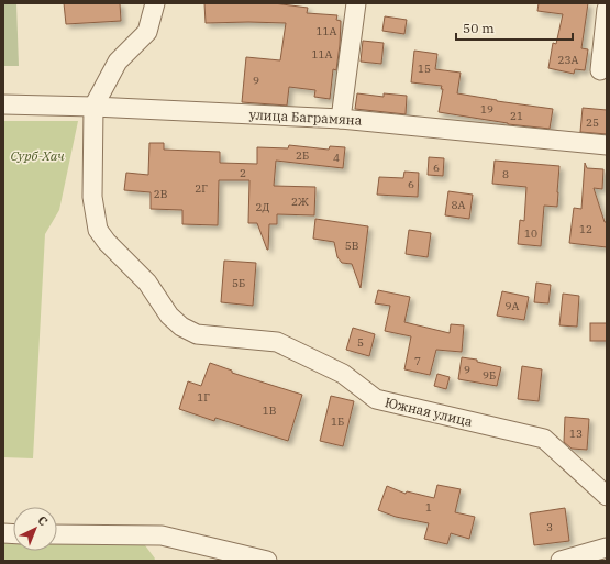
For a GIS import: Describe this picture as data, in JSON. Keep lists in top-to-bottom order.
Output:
{
  "streets": {
    "street": ["улица Баграмяна", "Южная улица"]
  },
  "crossings": [
    ["улица Баграмяна", "Южная улица"]
  ],
  "parks": ["Сурб-Хач"],
  "house_numbers": [
    "11А",
    "11А",
    "23А",
    "15",
    "9",
    "19",
    "21",
    "25",
    "2Б",
    "4",
    "6",
    "2",
    "8",
    "6",
    "2Г",
    "2В",
    "2Ж",
    "8А",
    "2Д",
    "12",
    "10",
    "5В",
    "5Б",
    "9А",
    "5",
    "7",
    "9",
    "9Б",
    "1Г",
    "1В",
    "1Б",
    "13",
    "1",
    "3"
  ],
  "scale_bar": "50 m",
  "north": "top right"
}
